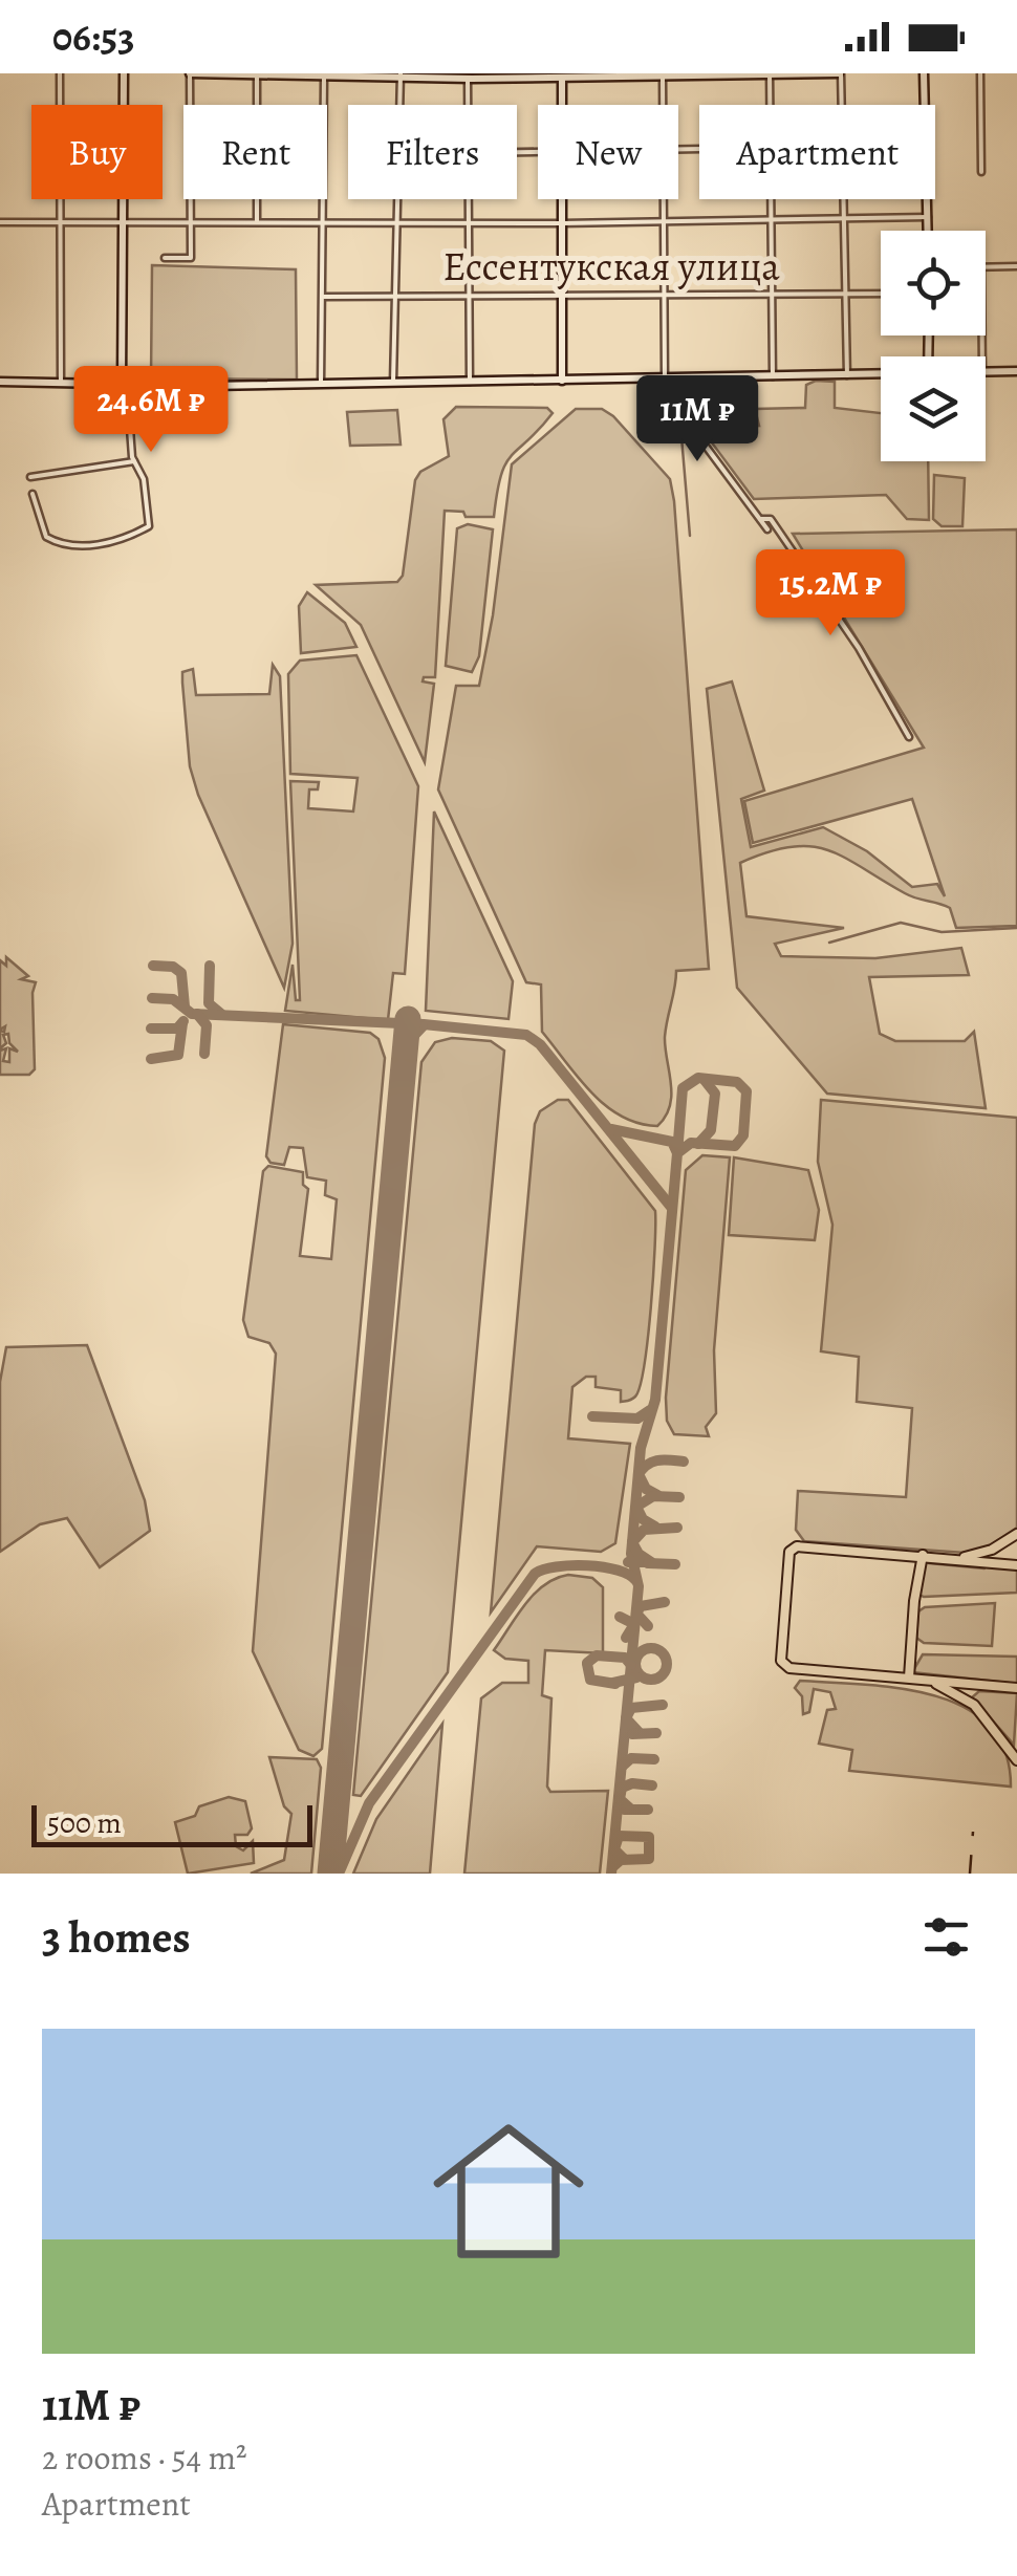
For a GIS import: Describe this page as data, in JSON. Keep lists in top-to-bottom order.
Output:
{
  "streets": {
    "street": ["Ессентукская улица"]
  },
  "scale_bar": "500 m",
  "page": {
    "status": "06:53",
    "chip": [
      "Buy",
      "Rent",
      "Filters",
      "New",
      "Apartment"
    ],
    "price": ["24.6M ₽", "11M ₽", "15.2M ₽"],
    "scale": "500 m",
    "heading": "3 homes",
    "list": [
      {
        "name": "11M ₽",
        "note": "2 rooms · 54 m² · Apartment"
      }
    ]
  }
}
